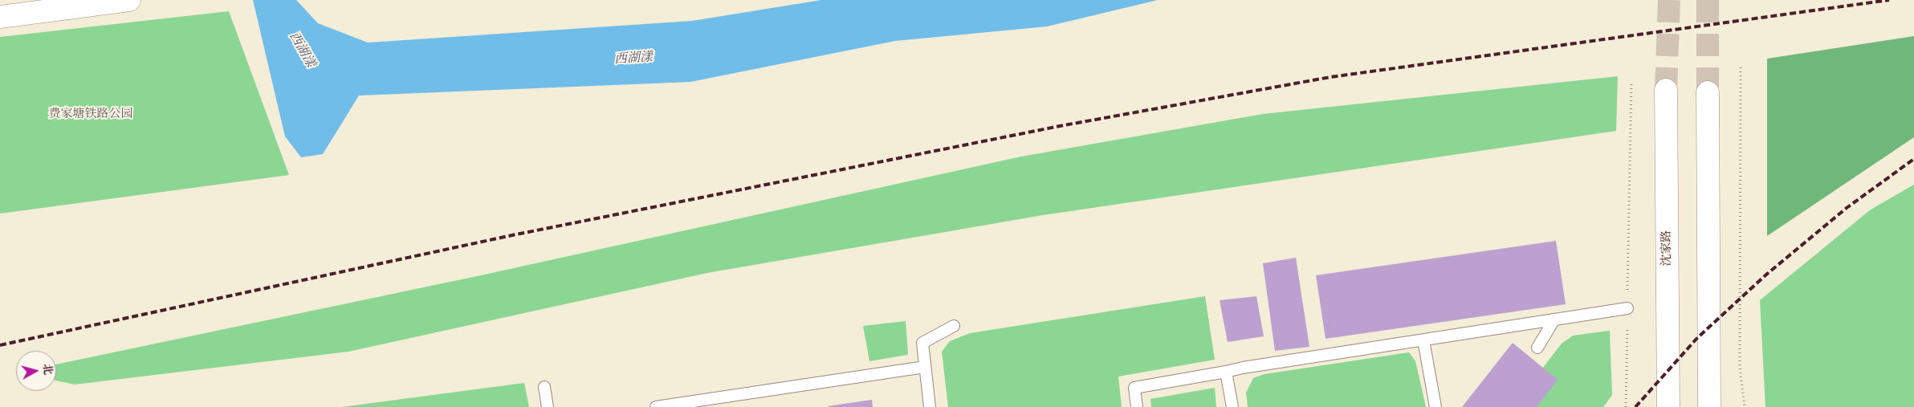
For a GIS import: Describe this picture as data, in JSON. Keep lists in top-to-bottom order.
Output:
{
  "streets": {
    "main road": ["沈家路"]
  },
  "water": ["西湖漾"],
  "parks": ["费家塘铁路公园"],
  "north": "right"
}
